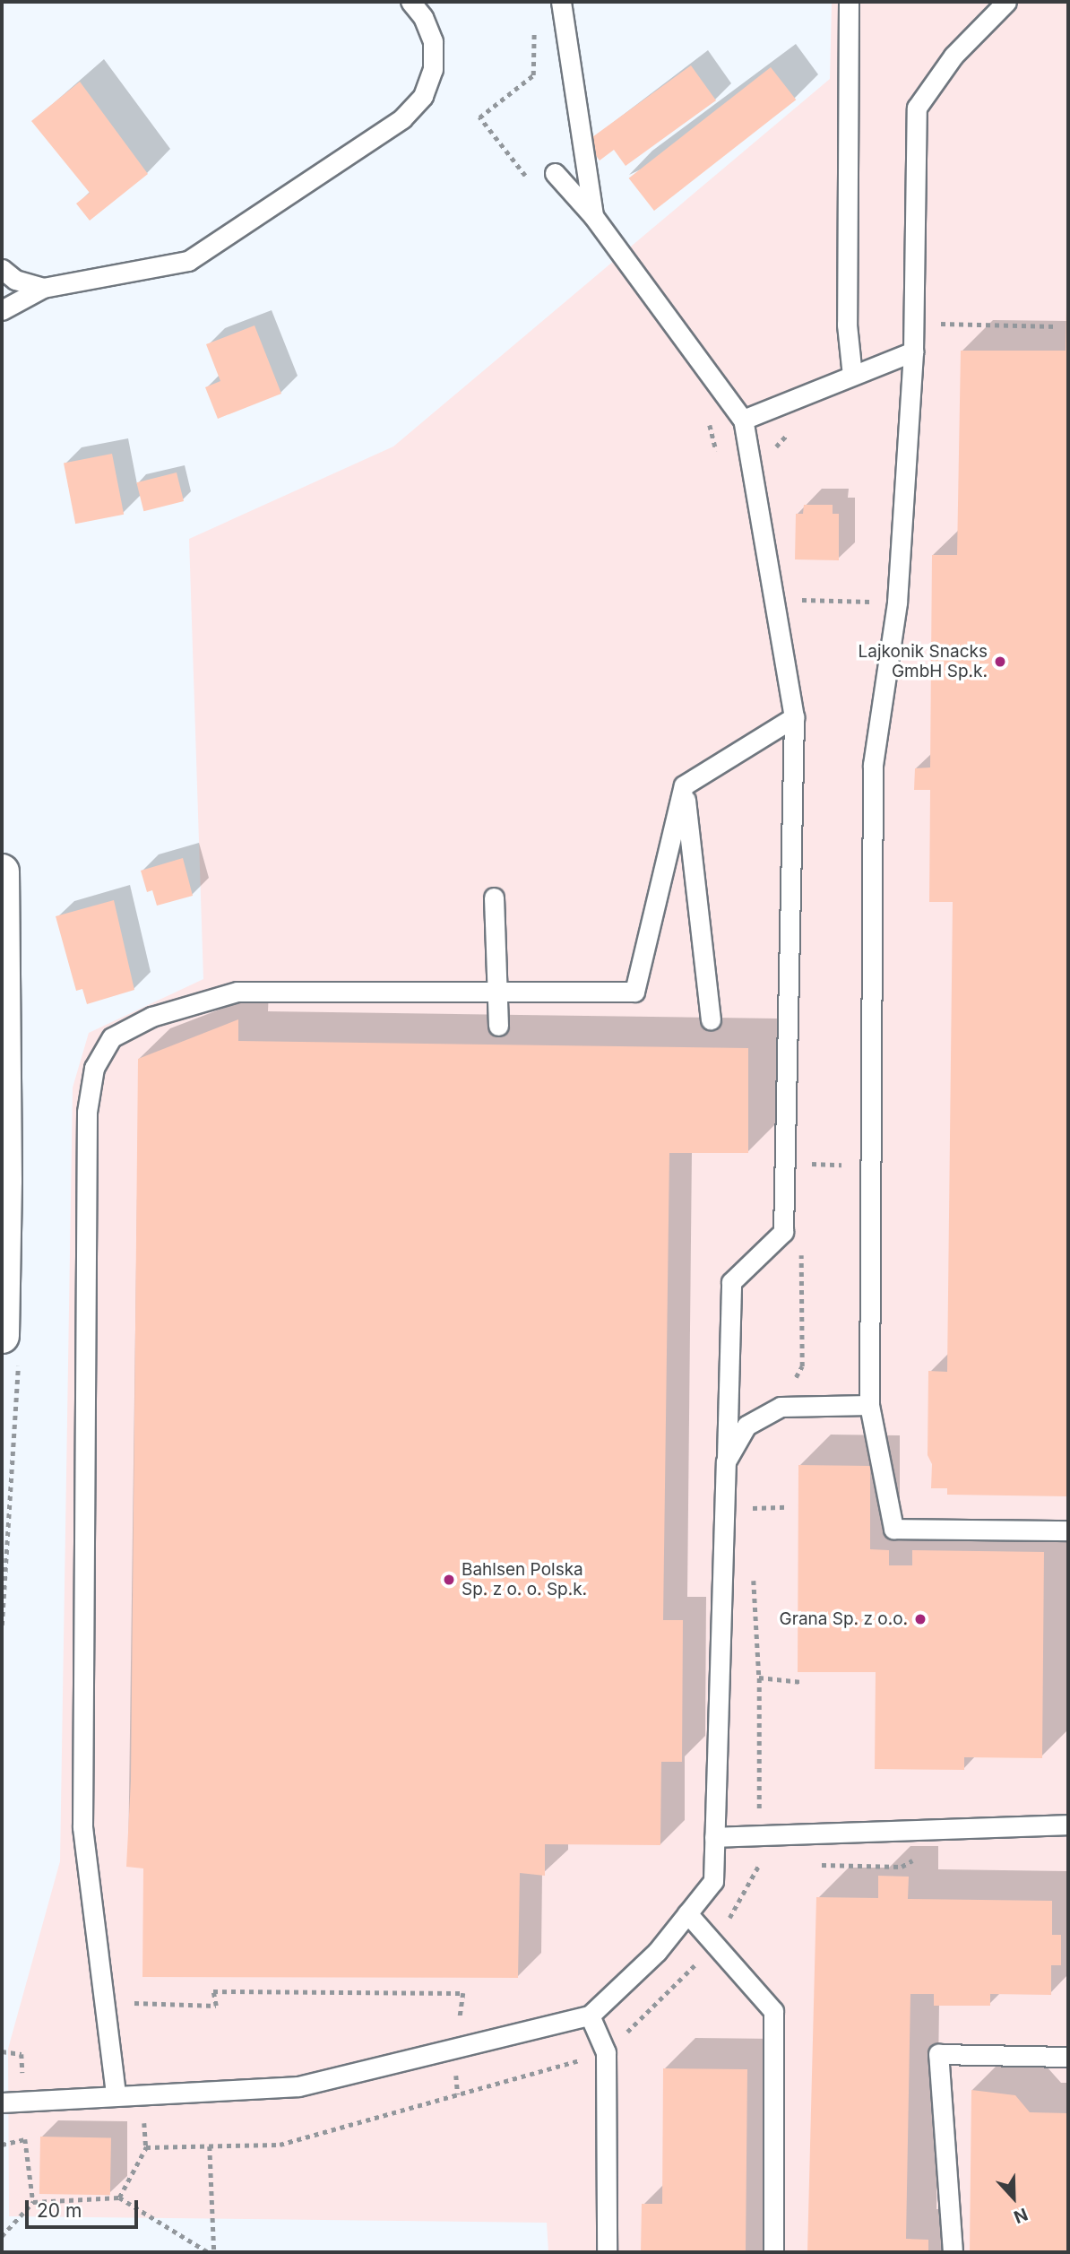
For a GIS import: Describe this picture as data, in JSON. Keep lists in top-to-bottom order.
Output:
{
  "places": ["Lajkonik Snacks GmbH Sp.k.", "Bahlsen Polska Sp. z o. o. Sp.k.", "Grana Sp. z o.o."],
  "scale_bar": "20 m",
  "north": "bottom"
}
